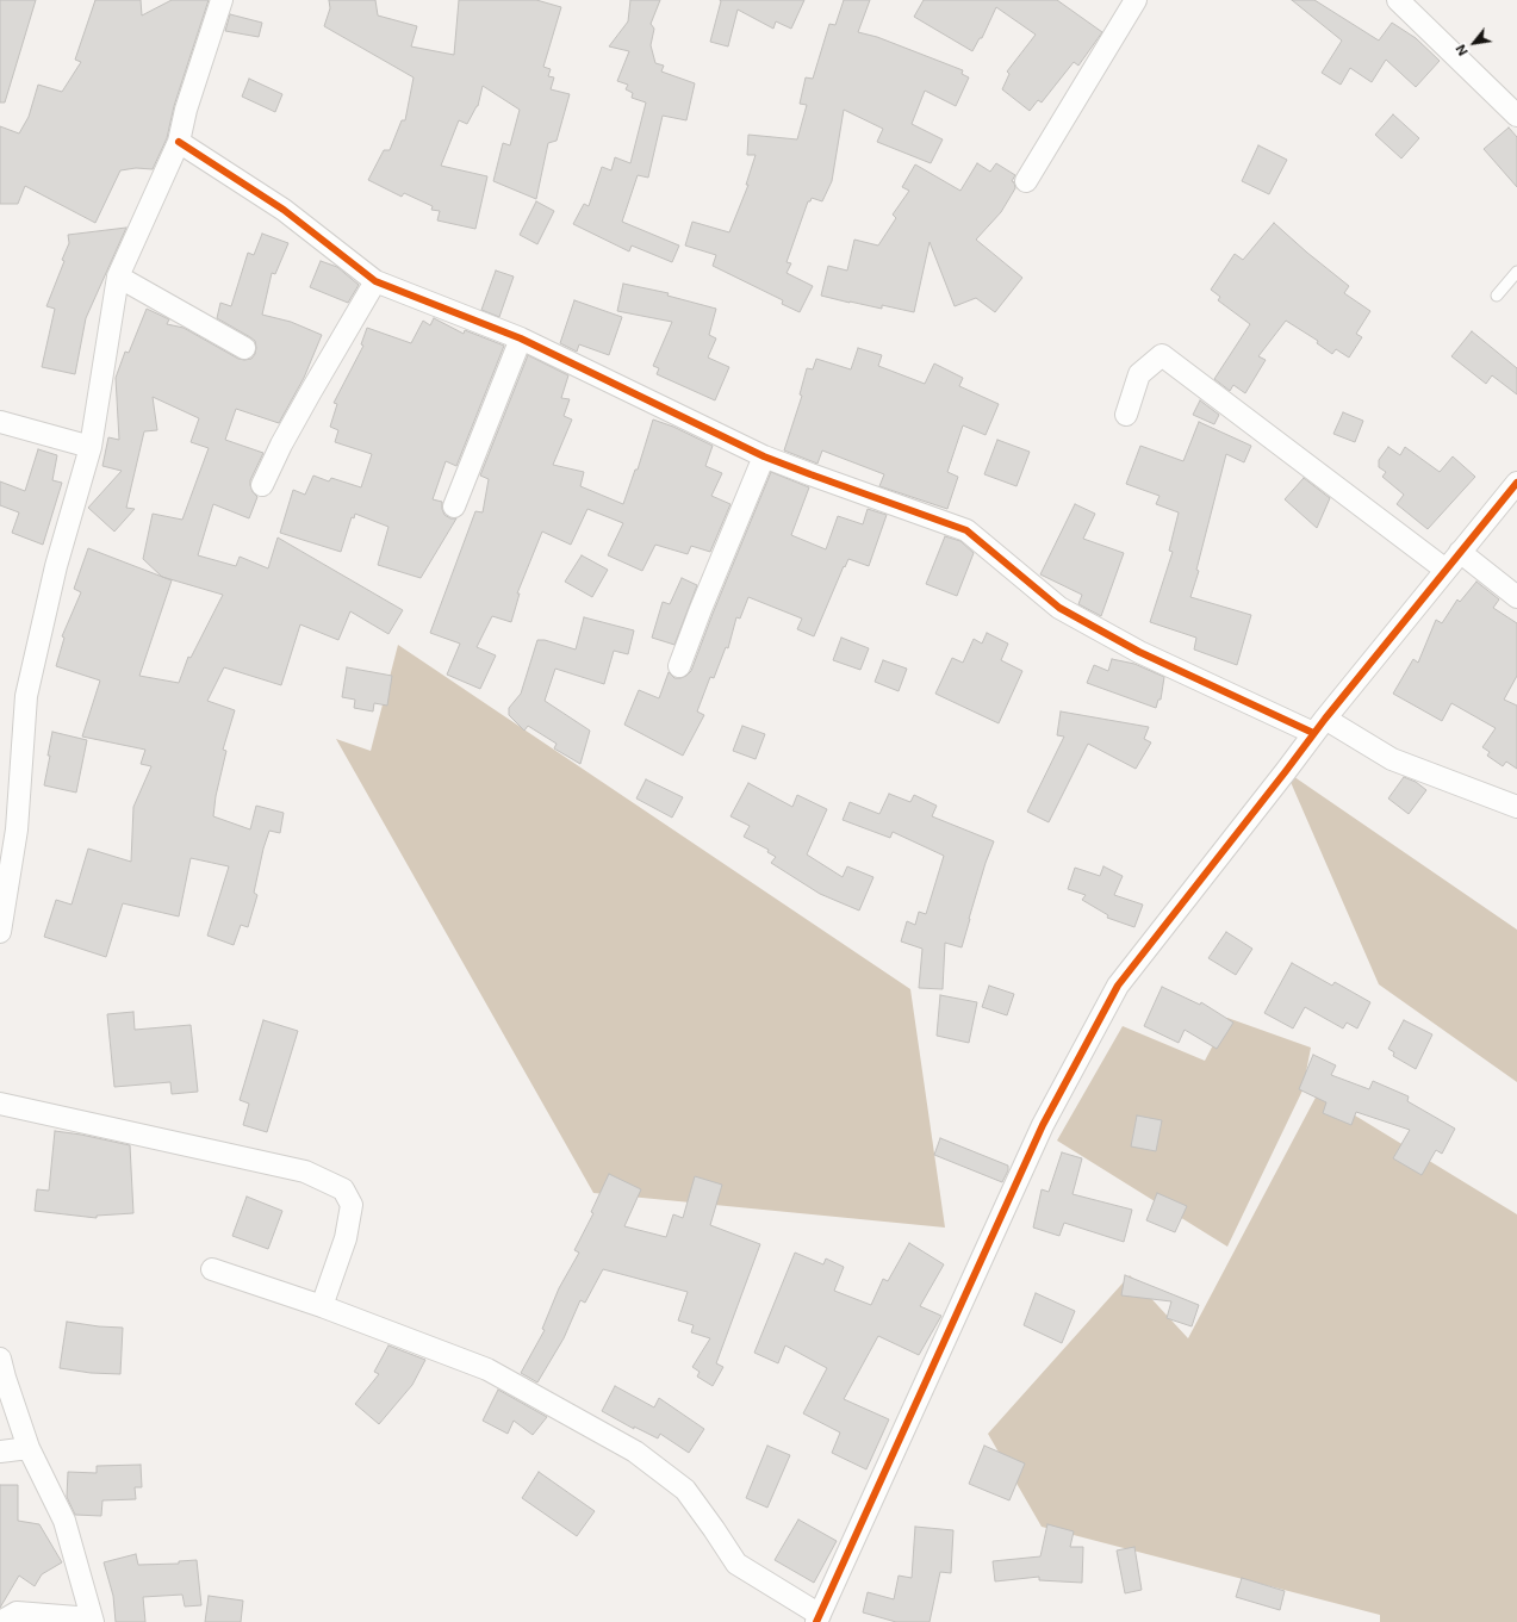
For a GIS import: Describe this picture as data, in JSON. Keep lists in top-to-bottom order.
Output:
{
  "north": "bottom left"
}
